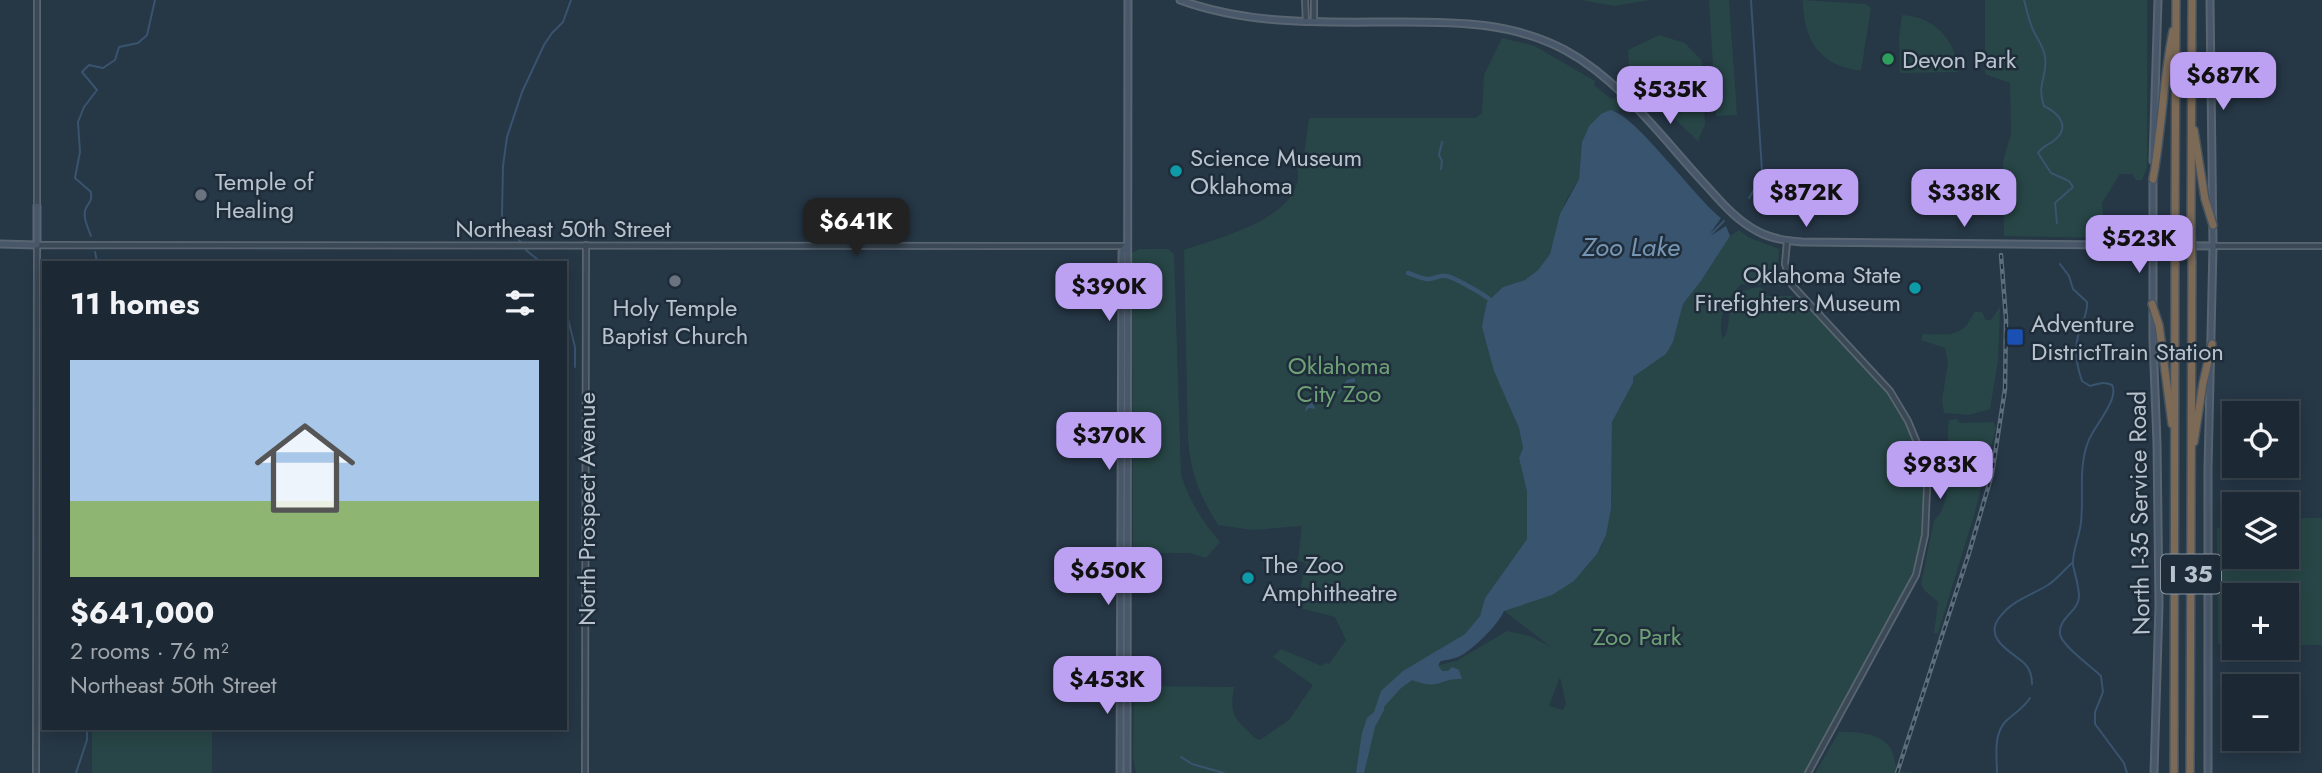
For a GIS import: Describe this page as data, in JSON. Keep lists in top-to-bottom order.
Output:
{
  "streets": {
    "highway": ["I 35"],
    "main road": ["Northeast 50th Street", "North I-35 Service Road"],
    "street": ["North Prospect Avenue"]
  },
  "crossings": [
    ["Northeast 50th Street", "North Prospect Avenue"]
  ],
  "water": ["Zoo Lake"],
  "parks": ["Oklahoma City Zoo", "Zoo Park"],
  "places": {
    "other": [
      "Devon Park",
      "Science Museum Oklahoma",
      "Temple of Healing",
      "Holy Temple Baptist Church",
      "Oklahoma State Firefighters Museum",
      "The Zoo Amphitheatre"
    ],
    "transit": ["Adventure DistrictTrain Station"]
  },
  "page": {
    "price": [
      "$687K",
      "$535K",
      "$872K",
      "$338K",
      "$641K",
      "$523K",
      "$390K",
      "$370K",
      "$983K",
      "$650K",
      "$453K"
    ],
    "heading": "11 homes",
    "list": [
      {
        "name": "$641,000",
        "note": "2 rooms · 76 m² · Northeast 50th Street"
      }
    ],
    "map_buttons": ["+", "−"]
  }
}
